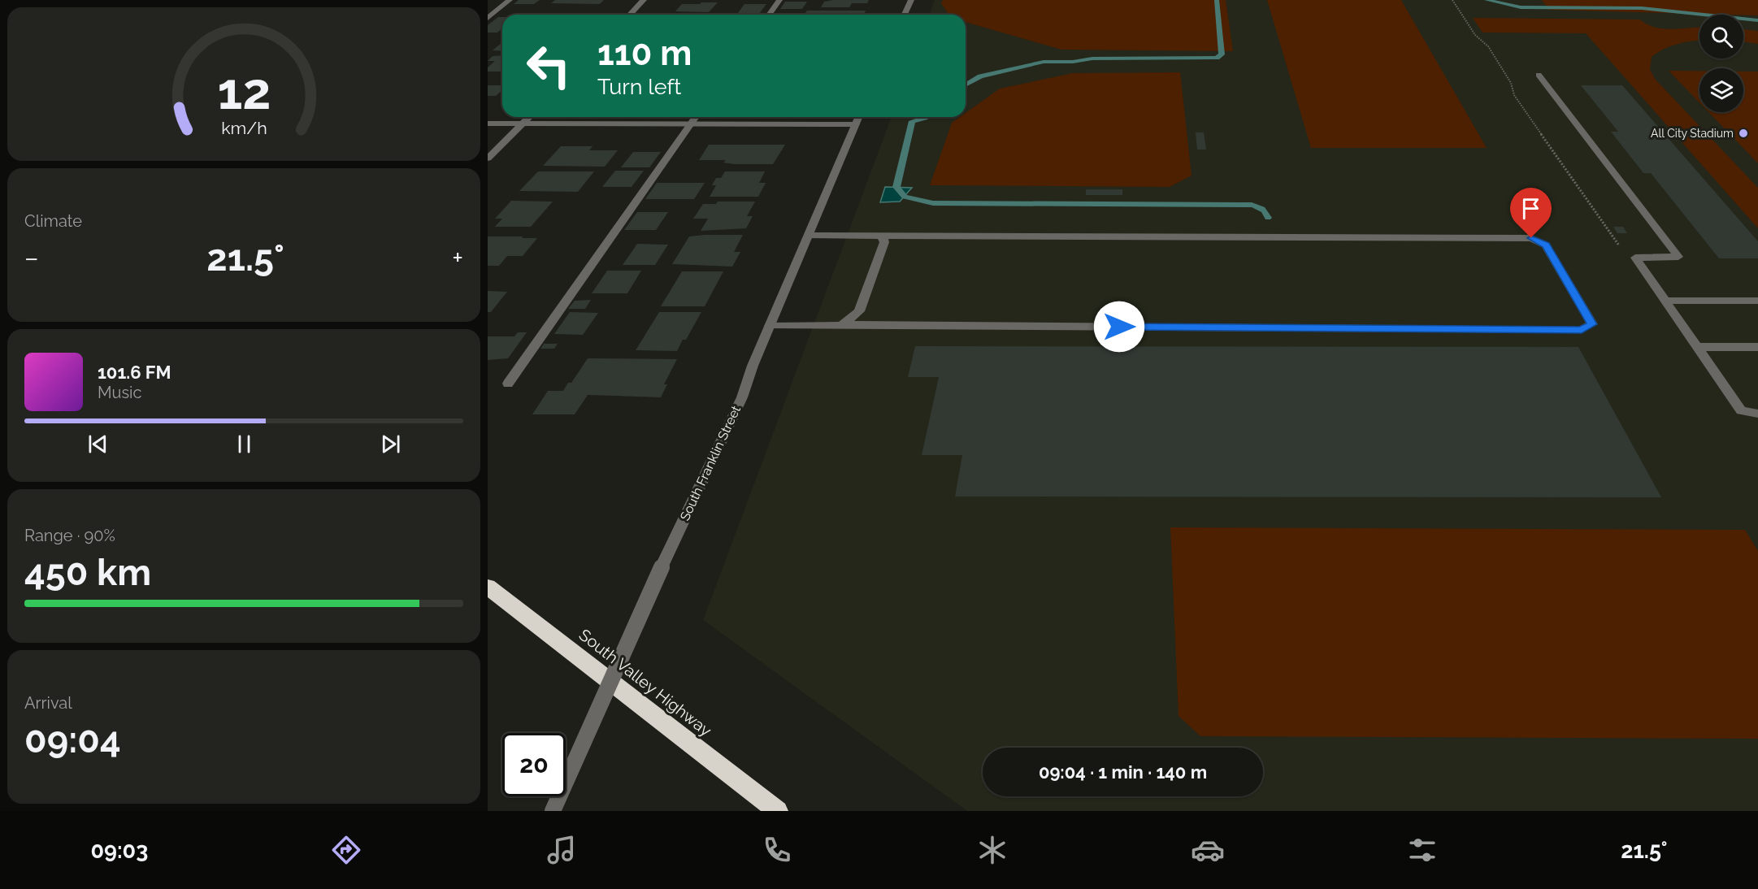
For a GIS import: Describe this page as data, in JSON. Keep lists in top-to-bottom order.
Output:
{
  "streets": {
    "highway": ["South Valley Highway"],
    "street": ["South Franklin Street"]
  },
  "places": ["All City Stadium"],
  "page": {
    "turn": ["110 m", "Turn left"],
    "tile": [
      "Climate",
      ["Range · 90%", "450 km"],
      ["Arrival", "09:04"]
    ],
    "heat": ["−", "21.5°", "+"],
    "song": ["101.6 FM", "Music"],
    "limit": "20",
    "trip": "09:04 · 1 min · 140 m",
    "tabs": ["09:03", "21.5°"],
    "gauge": ["12", "km/h"]
  }
}
